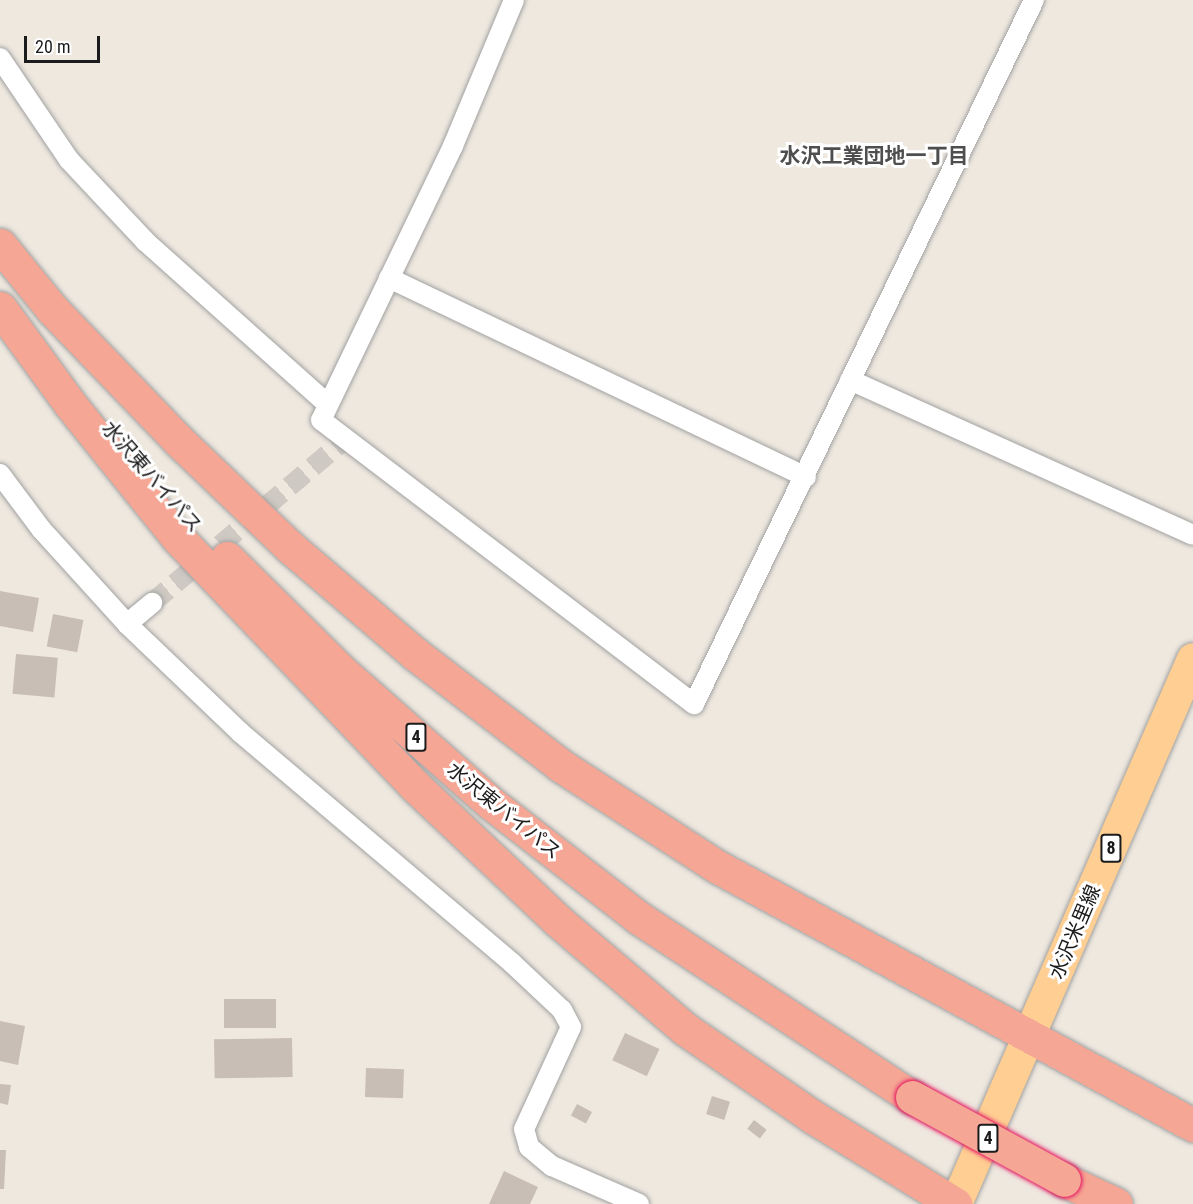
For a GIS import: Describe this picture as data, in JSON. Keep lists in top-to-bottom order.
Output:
{
  "streets": {
    "highway": ["水沢東バイパス", "4"],
    "main road": ["8", "水沢米里線"]
  },
  "districts": ["水沢工業団地一丁目"],
  "scale_bar": "20 m"
}
